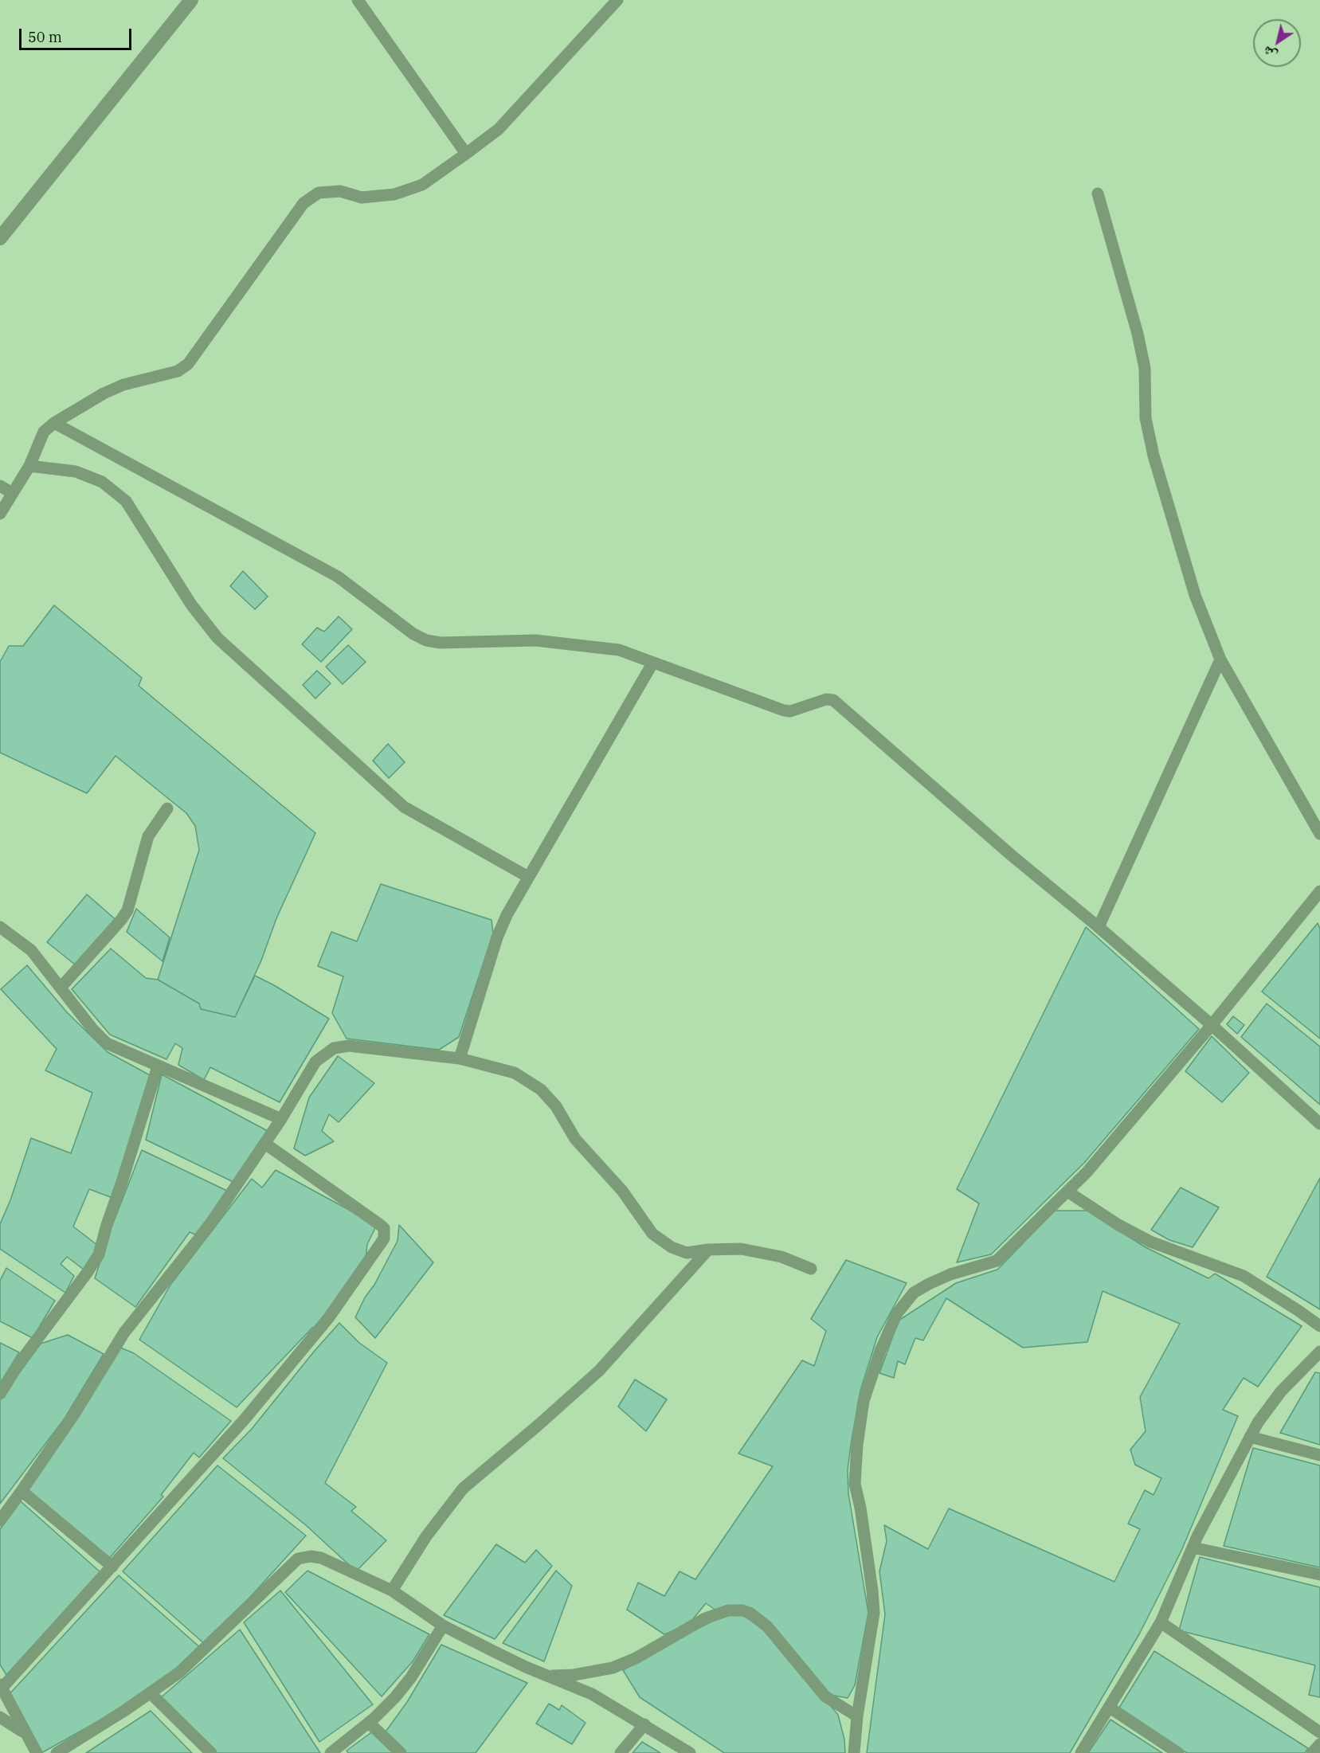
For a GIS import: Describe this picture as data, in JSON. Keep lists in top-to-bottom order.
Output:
{
  "scale_bar": "50 m",
  "north": "bottom left"
}
